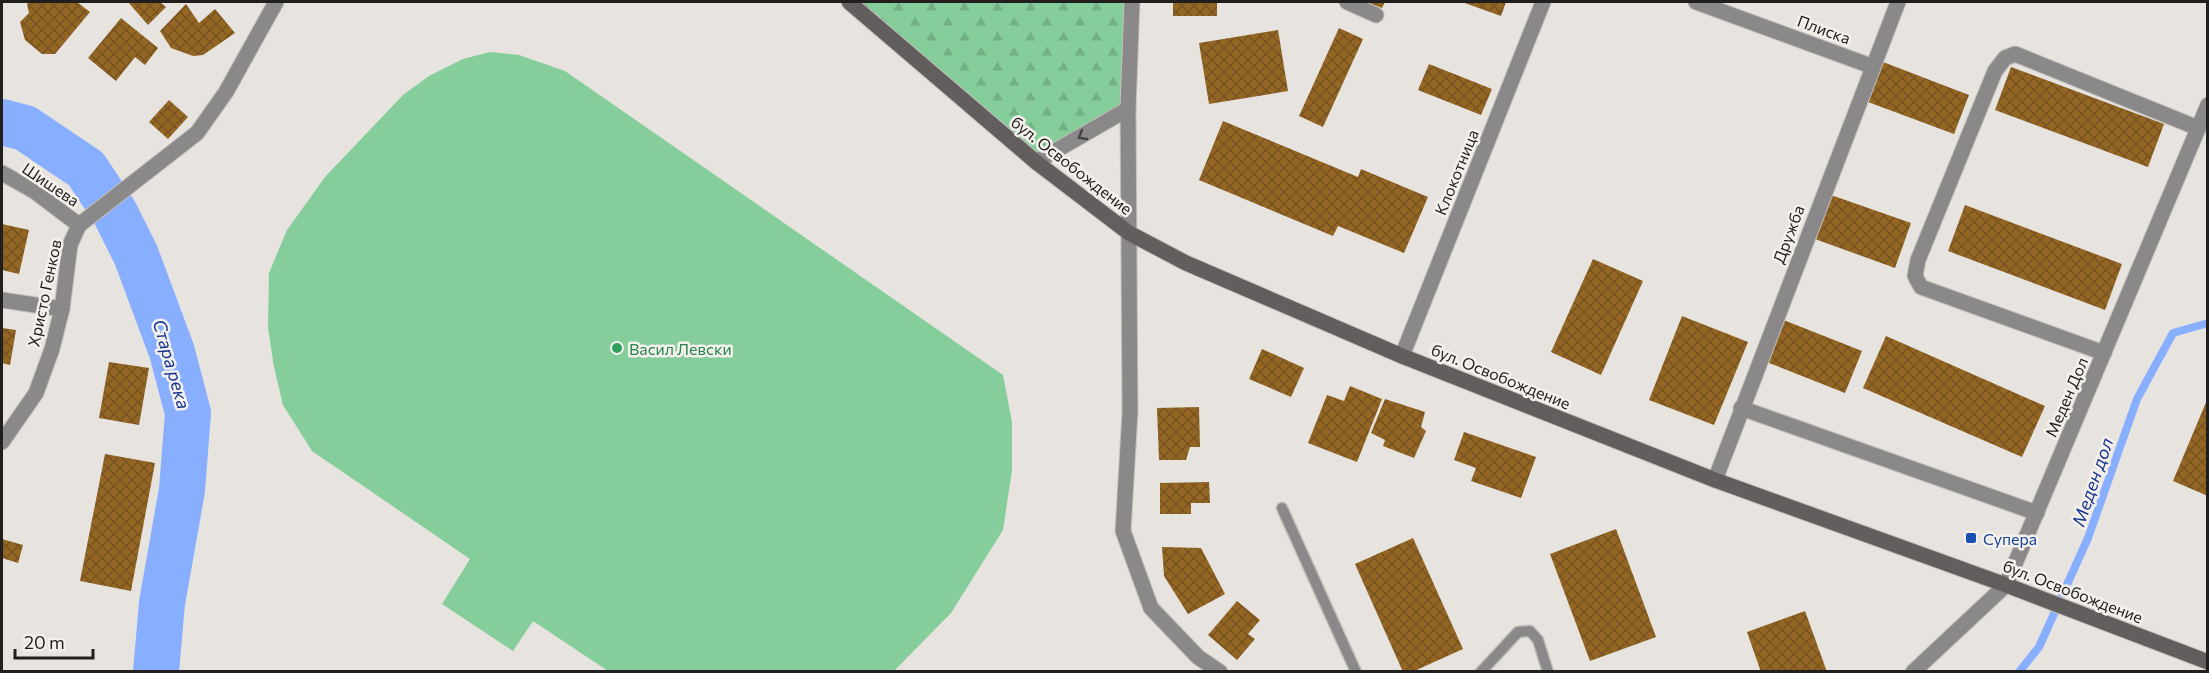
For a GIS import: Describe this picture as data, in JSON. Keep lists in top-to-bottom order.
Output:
{
  "streets": {
    "main road": ["бул. Освобождение"],
    "street": [
      "Плиска",
      "Клокотница",
      "Шишева",
      "Дружба",
      "Христо Генков",
      "Меден Дол"
    ]
  },
  "crossings": [
    ["Плиска", "Дружба"],
    ["бул. Освобождение", "Клокотница"],
    ["бул. Освобождение", "Дружба"],
    ["бул. Освобождение", "Меден Дол"],
    ["Шишева", "Христо Генков"]
  ],
  "water": ["Стара река", "Меден дол"],
  "places": {
    "other": ["Васил Левски"],
    "transit": ["Супера"]
  },
  "scale_bar": "20 m"
}
